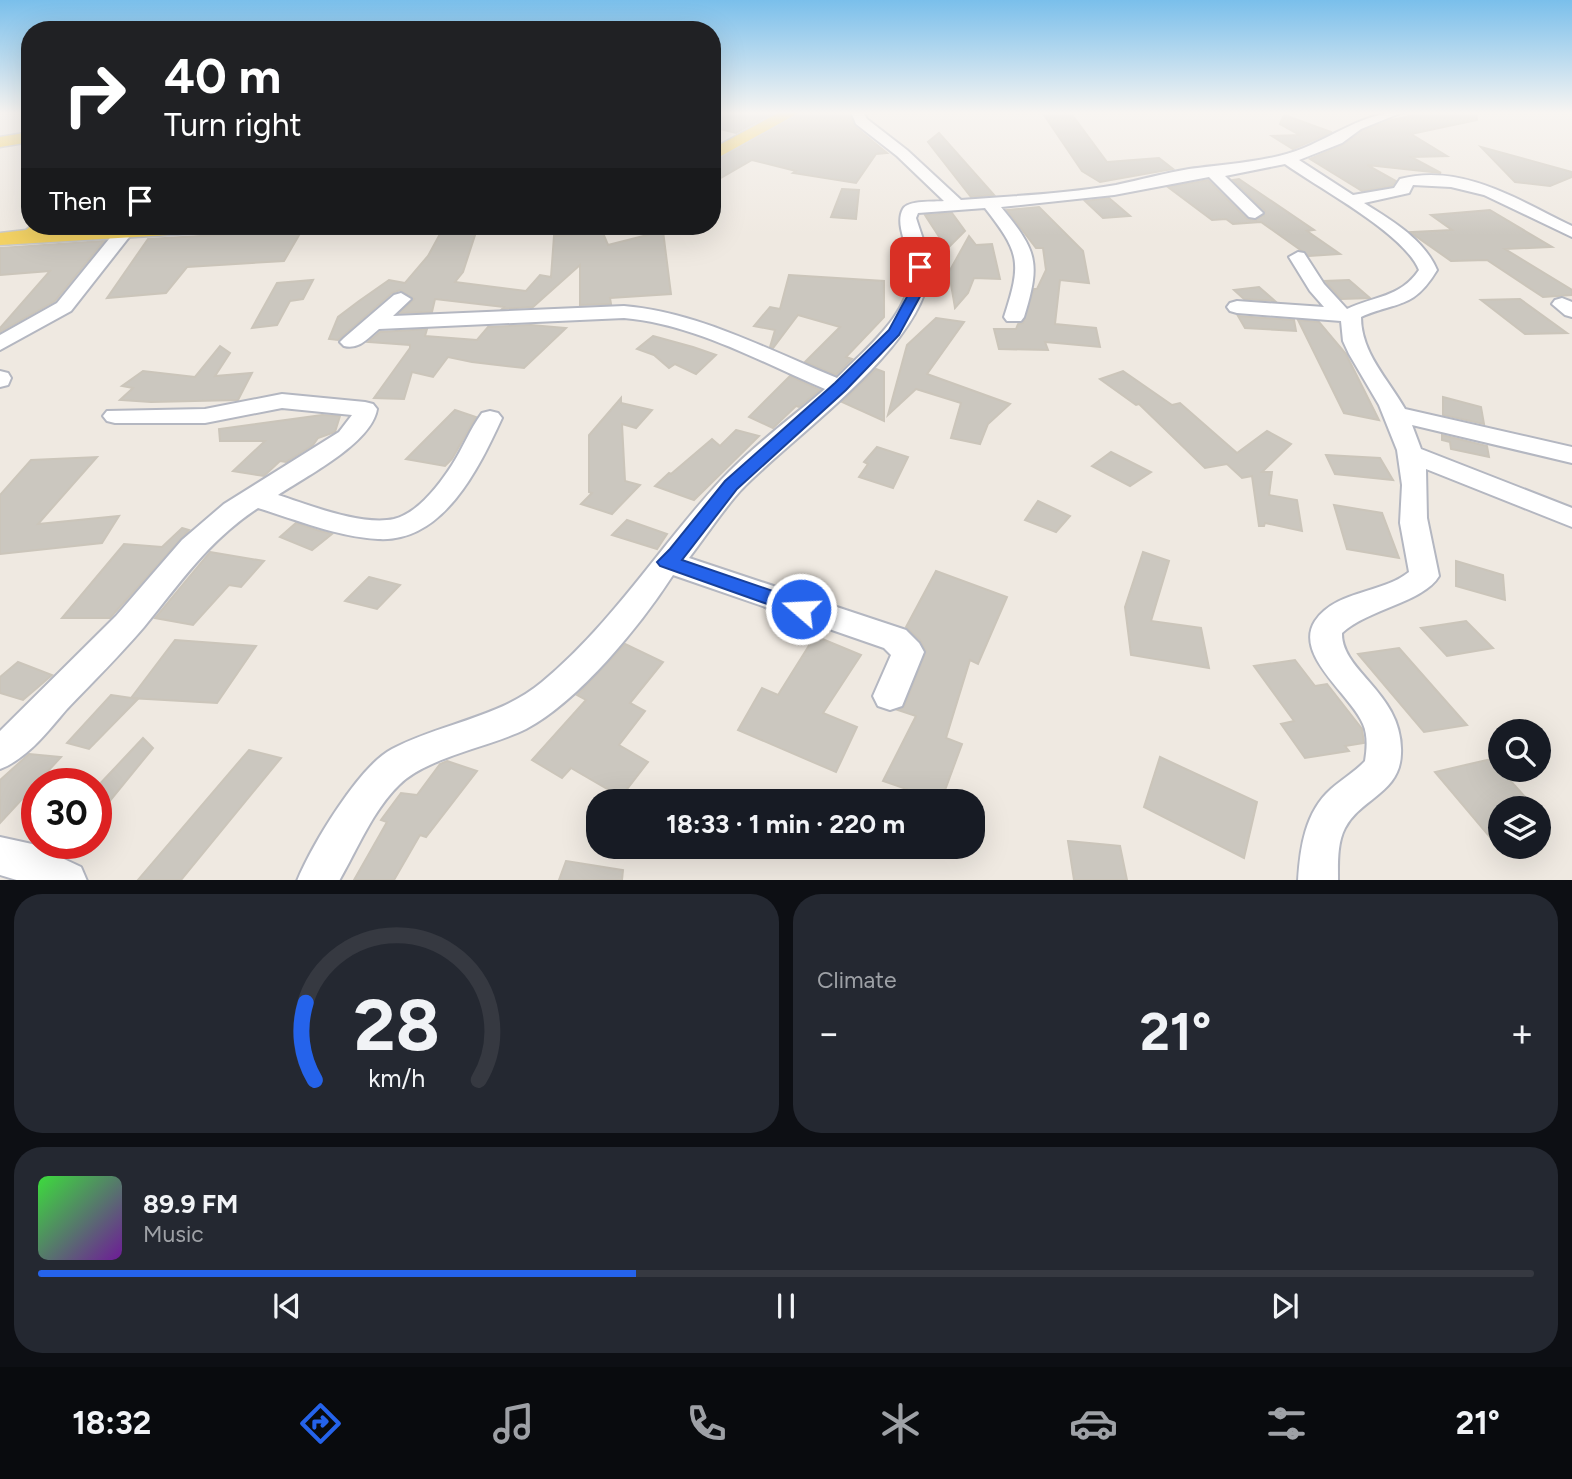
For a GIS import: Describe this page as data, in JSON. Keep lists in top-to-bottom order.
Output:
{
  "page": {
    "turn": ["40 m", "Turn right"],
    "then": "Then",
    "limit": "30",
    "trip": "18:33 · 1 min · 220 m",
    "tile": "Climate",
    "heat": ["−", "21°", "+"],
    "song": ["89.9 FM", "Music"],
    "tabs": ["18:32", "21°"],
    "gauge": ["28", "km/h"]
  }
}
